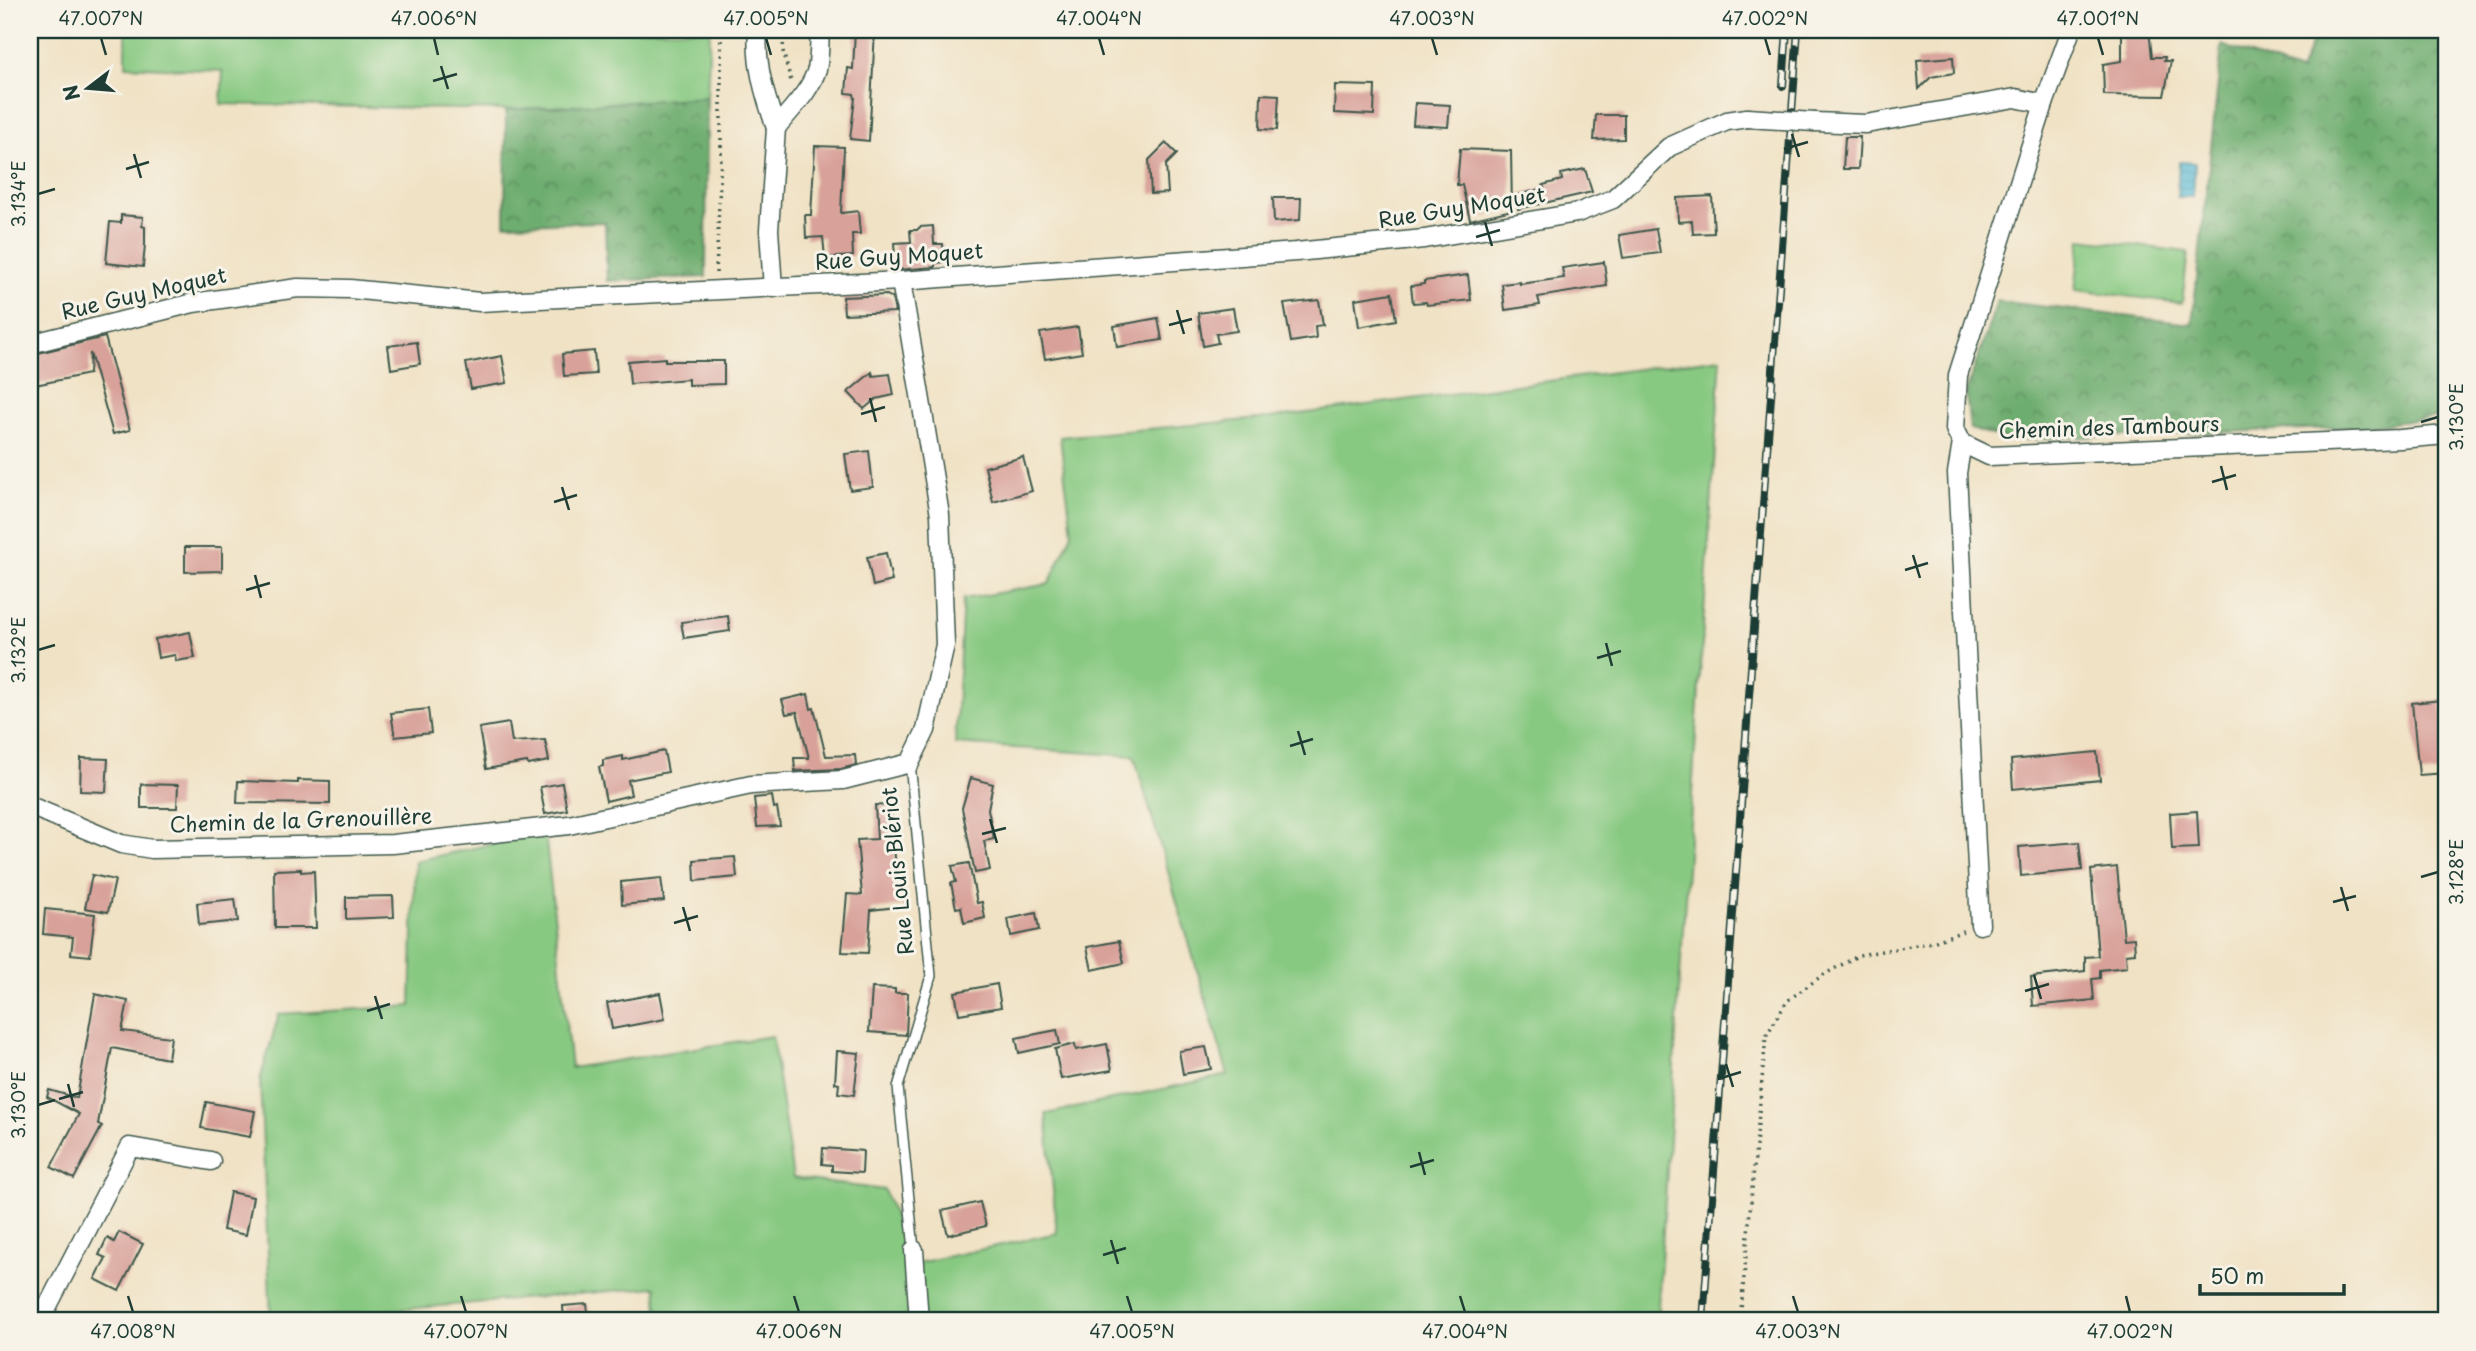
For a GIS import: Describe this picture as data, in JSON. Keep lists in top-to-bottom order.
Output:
{
  "streets": {
    "street": [
      "Rue Guy Moquet",
      "Chemin des Tambours",
      "Chemin de la Grenouillère",
      "Rue Louis Blériot"
    ]
  },
  "crossings": [
    ["Rue Guy Moquet", "Rue Louis Blériot"],
    ["Chemin de la Grenouillère", "Rue Louis Blériot"]
  ],
  "scale_bar": "50 m",
  "north": "left",
  "coordinates": [
    "47.007°N",
    "47.006°N",
    "47.005°N",
    "47.004°N",
    "47.003°N",
    "47.002°N",
    "47.001°N",
    "3.134°E",
    "3.130°E",
    "3.132°E",
    "3.128°E",
    "47.008°N"
  ]
}
